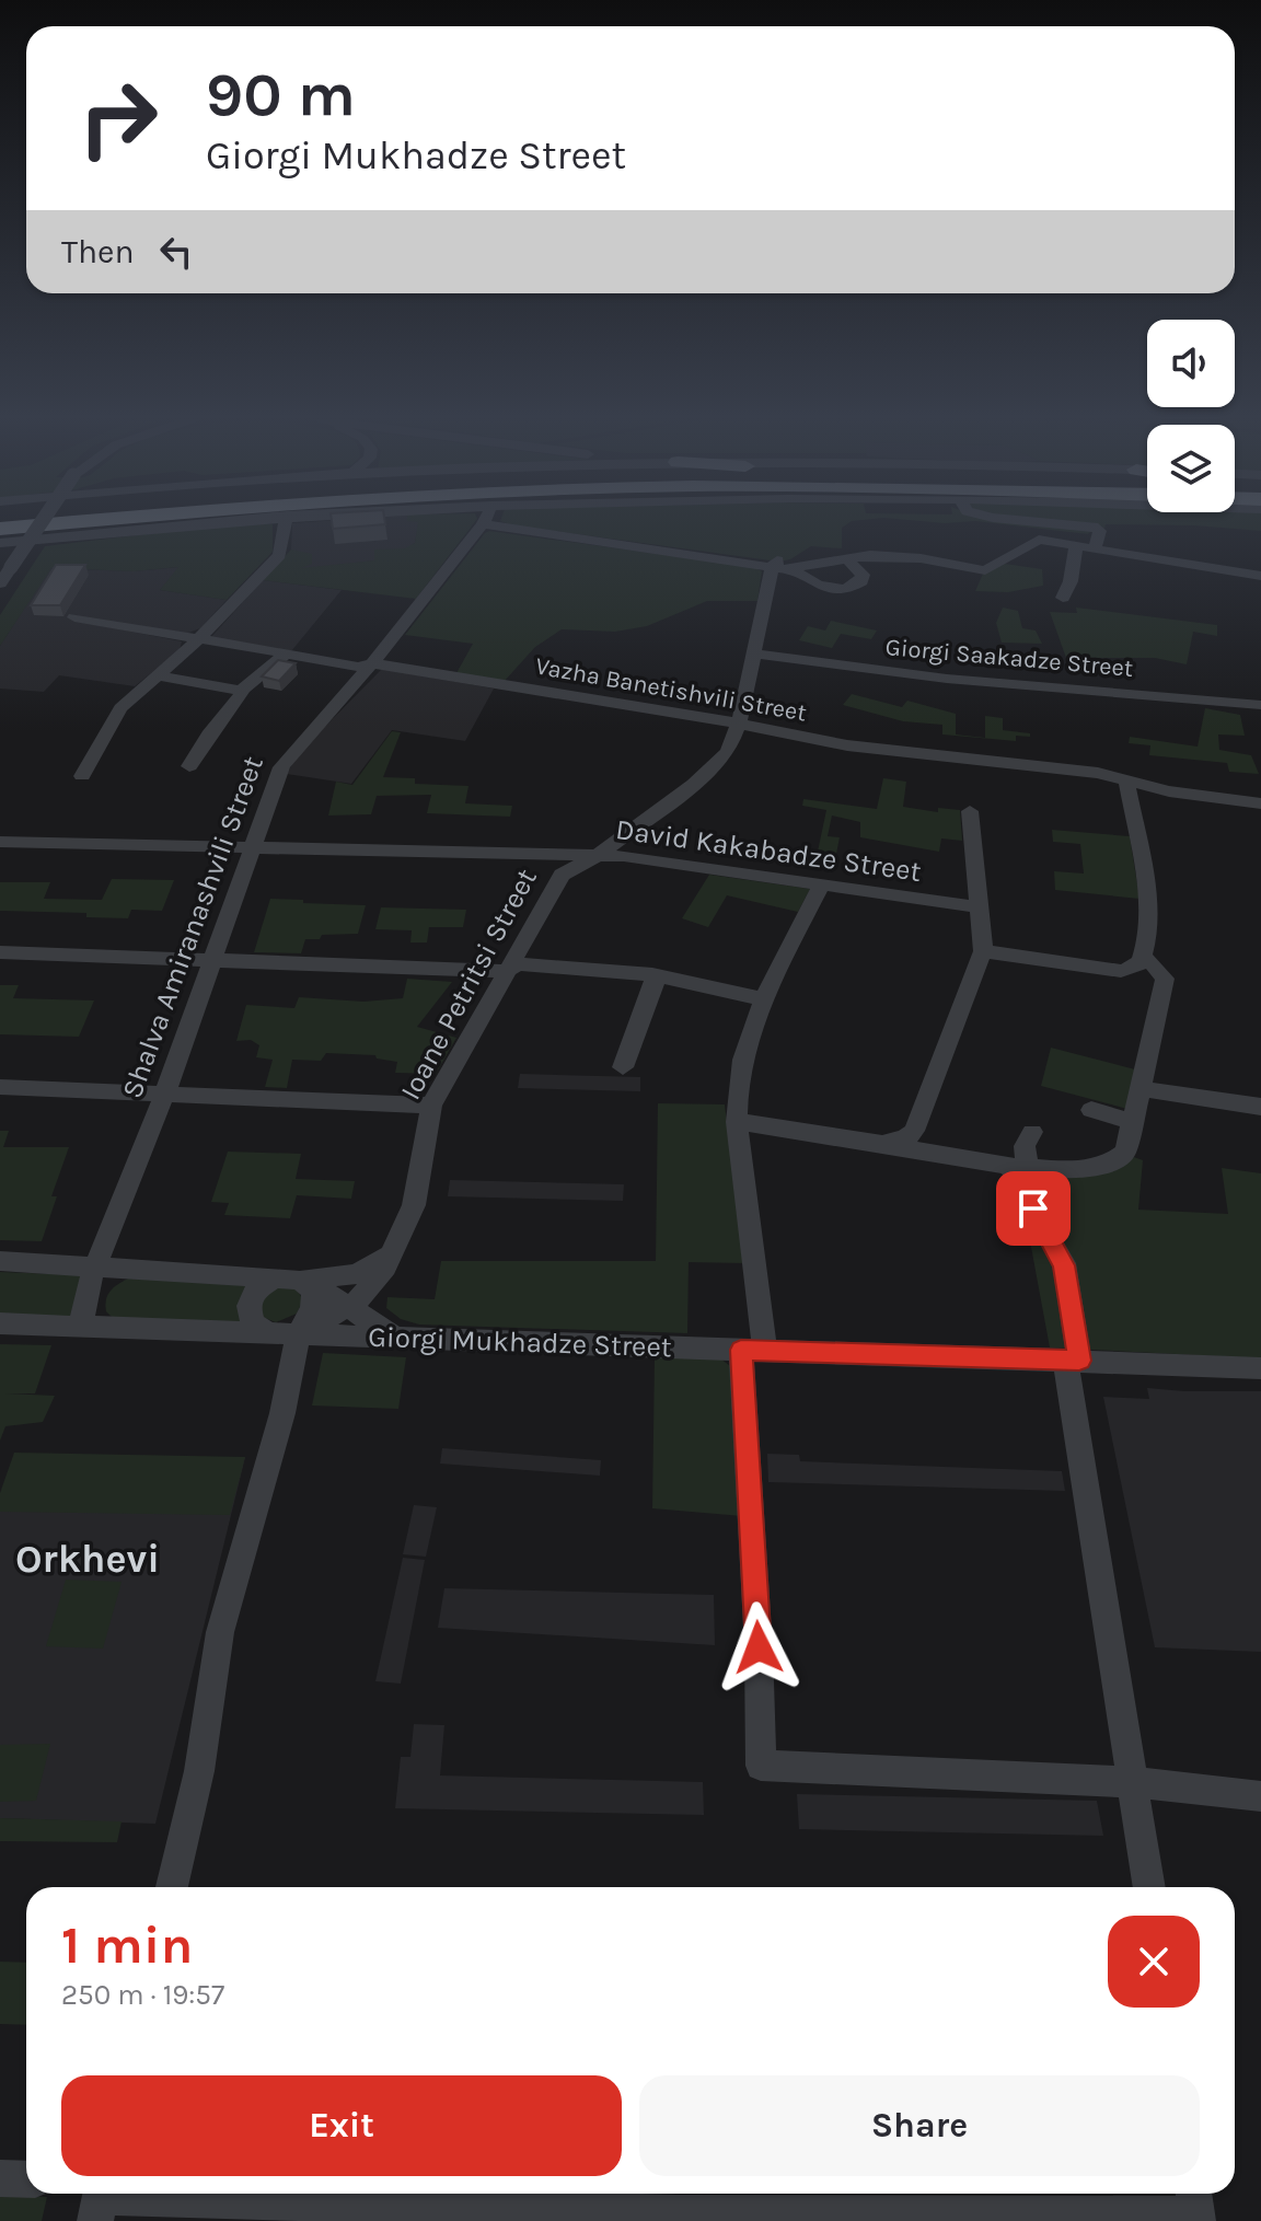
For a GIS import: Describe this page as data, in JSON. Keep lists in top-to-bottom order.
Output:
{
  "streets": {
    "street": [
      "Giorgi Saakadze Street",
      "Vazha Banetishvili Street",
      "David Kakabadze Street",
      "Shalva Amiranashvili Street",
      "Ioane Petritsi Street",
      "Giorgi Mukhadze Street"
    ]
  },
  "crossings": [
    ["Giorgi Saakadze Street", "Ioane Petritsi Street"],
    ["Vazha Banetishvili Street", "Shalva Amiranashvili Street"],
    ["Vazha Banetishvili Street", "Ioane Petritsi Street"],
    ["David Kakabadze Street", "Shalva Amiranashvili Street"],
    ["David Kakabadze Street", "Ioane Petritsi Street"],
    ["Shalva Amiranashvili Street", "Giorgi Mukhadze Street"],
    ["Ioane Petritsi Street", "Giorgi Mukhadze Street"]
  ],
  "districts": ["Orkhevi"],
  "page": {
    "turn": ["90 m", "Giorgi Mukhadze Street"],
    "then": "Then",
    "heading": ["1 min", "250 m · 19:57"],
    "buttons": ["Exit", "Share"]
  }
}
